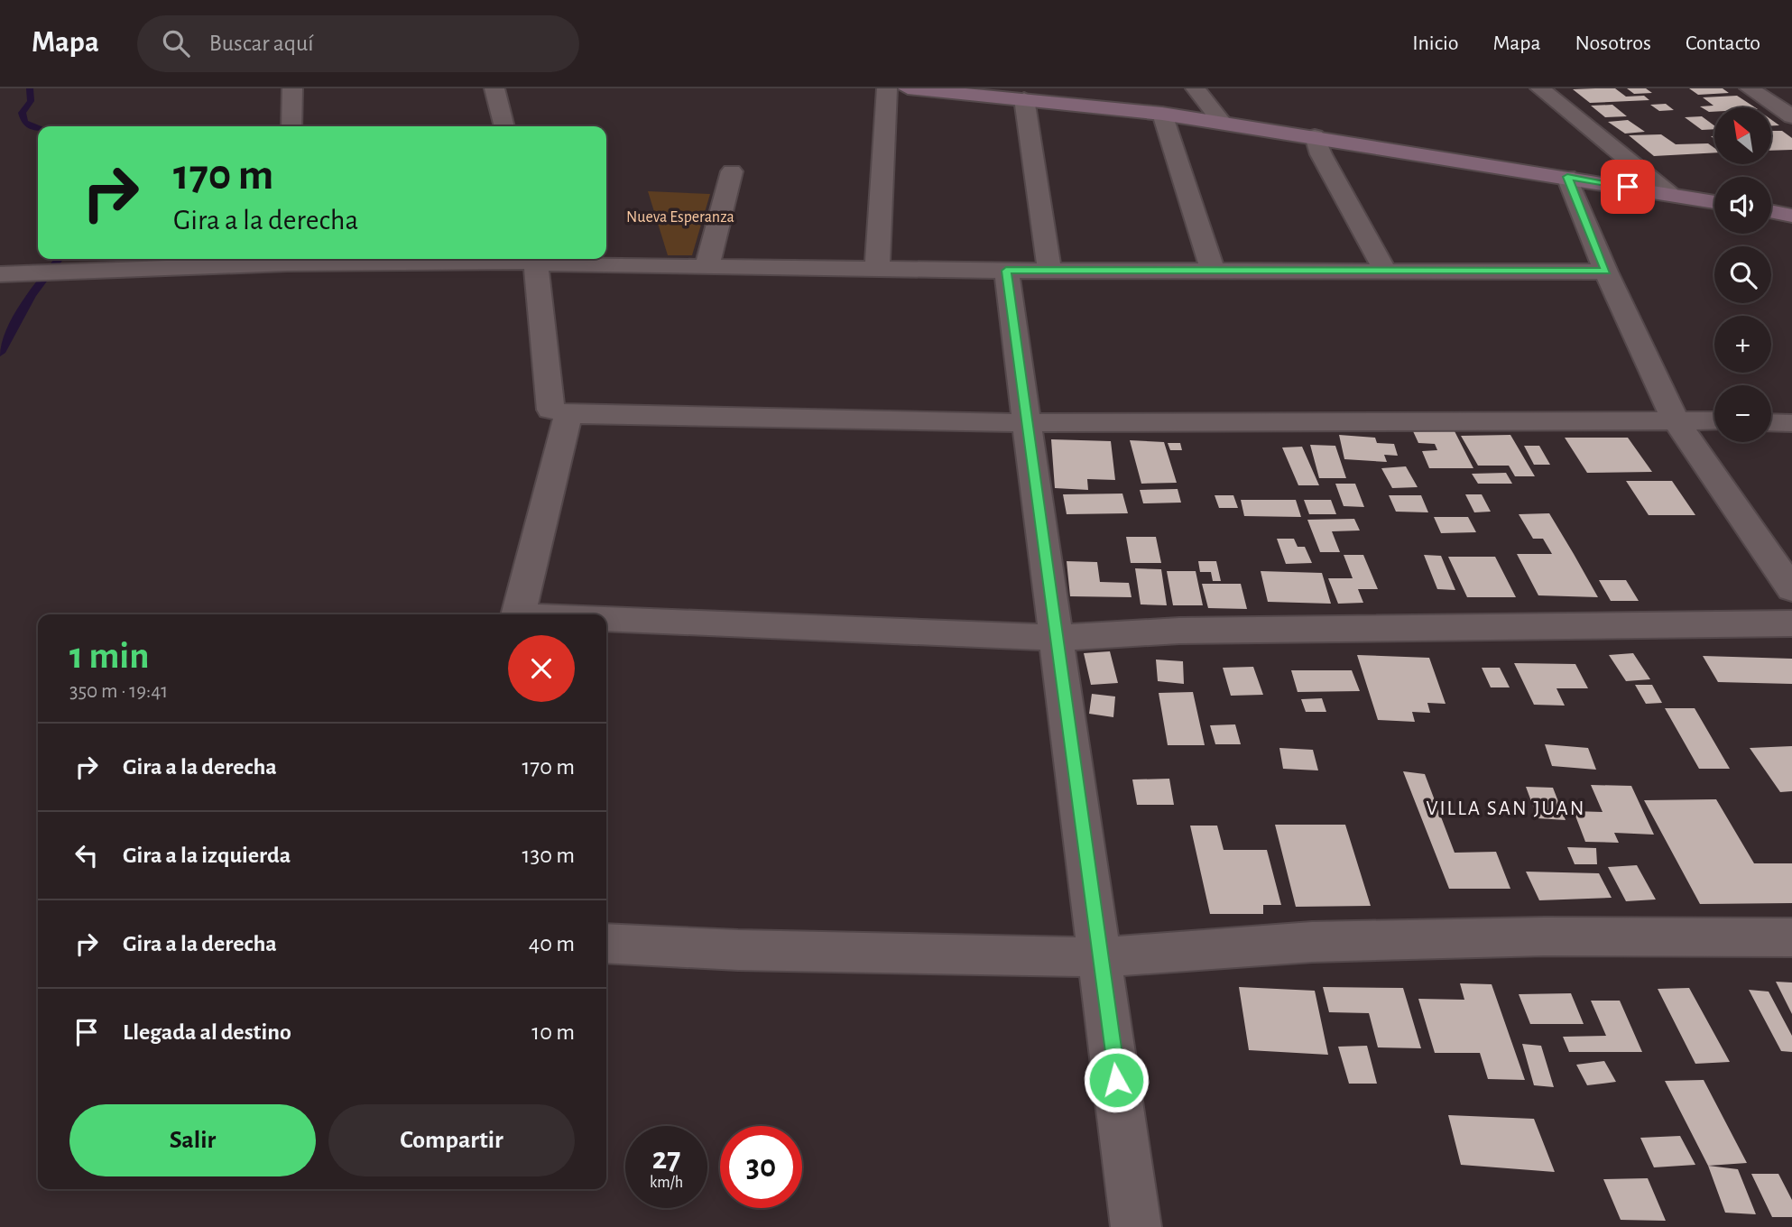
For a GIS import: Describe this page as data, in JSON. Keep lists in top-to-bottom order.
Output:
{
  "districts": ["VILLA SAN JUAN"],
  "parks": ["Nueva Esperanza"],
  "north": "top left",
  "page": {
    "header": "Mapa",
    "search": "Buscar aquí",
    "nav": [
      "Inicio",
      "Mapa",
      "Nosotros",
      "Contacto"
    ],
    "map_buttons": ["+", "−"],
    "turn": ["170 m", "Gira a la derecha"],
    "heading": ["1 min", "350 m · 19:41"],
    "list": [
      {
        "name": "Gira a la derecha",
        "value": "170 m"
      },
      {
        "name": "Gira a la izquierda",
        "value": "130 m"
      },
      {
        "name": "Gira a la derecha",
        "value": "40 m"
      },
      {
        "name": "Llegada al destino",
        "value": "10 m"
      }
    ],
    "buttons": ["Salir", "Compartir"],
    "speed": "27 km/h",
    "limit": "30"
  }
}
